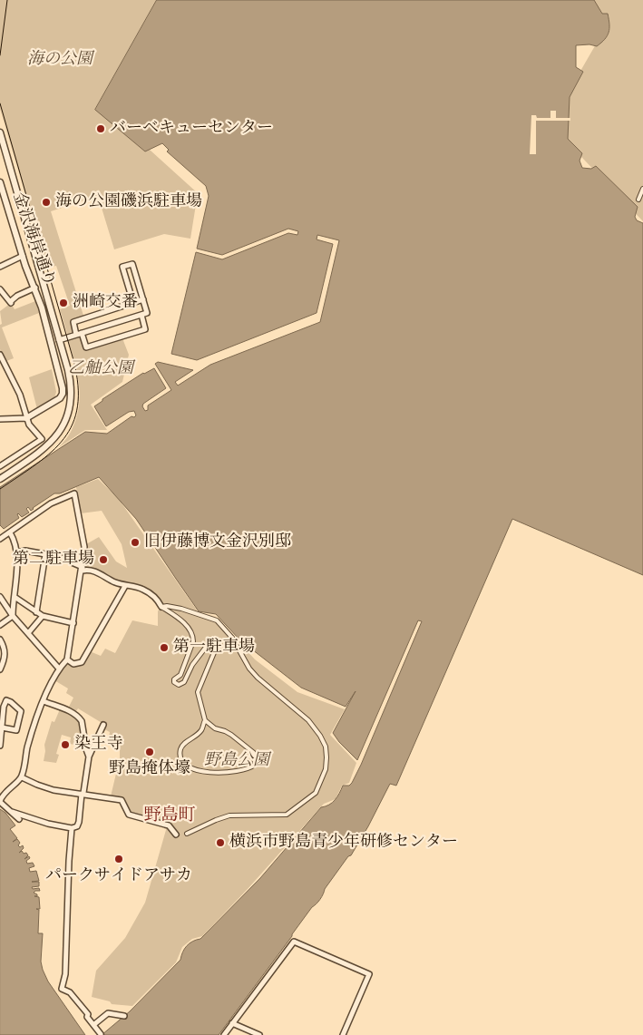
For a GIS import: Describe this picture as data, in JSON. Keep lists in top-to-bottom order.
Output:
{
  "streets": {
    "street": ["金沢海岸通り"]
  },
  "districts": ["野島町"],
  "parks": ["海の公園", "乙舳公園", "野島公園"],
  "places": [
    "バーベキューセンター",
    "海の公園磯浜駐車場",
    "洲崎交番",
    "旧伊藤博文金沢別邸",
    "第二駐車場",
    "第一駐車場",
    "染王寺",
    "野島掩体壕",
    "横浜市野島青少年研修センター",
    "パークサイドアサカ"
  ]
}
